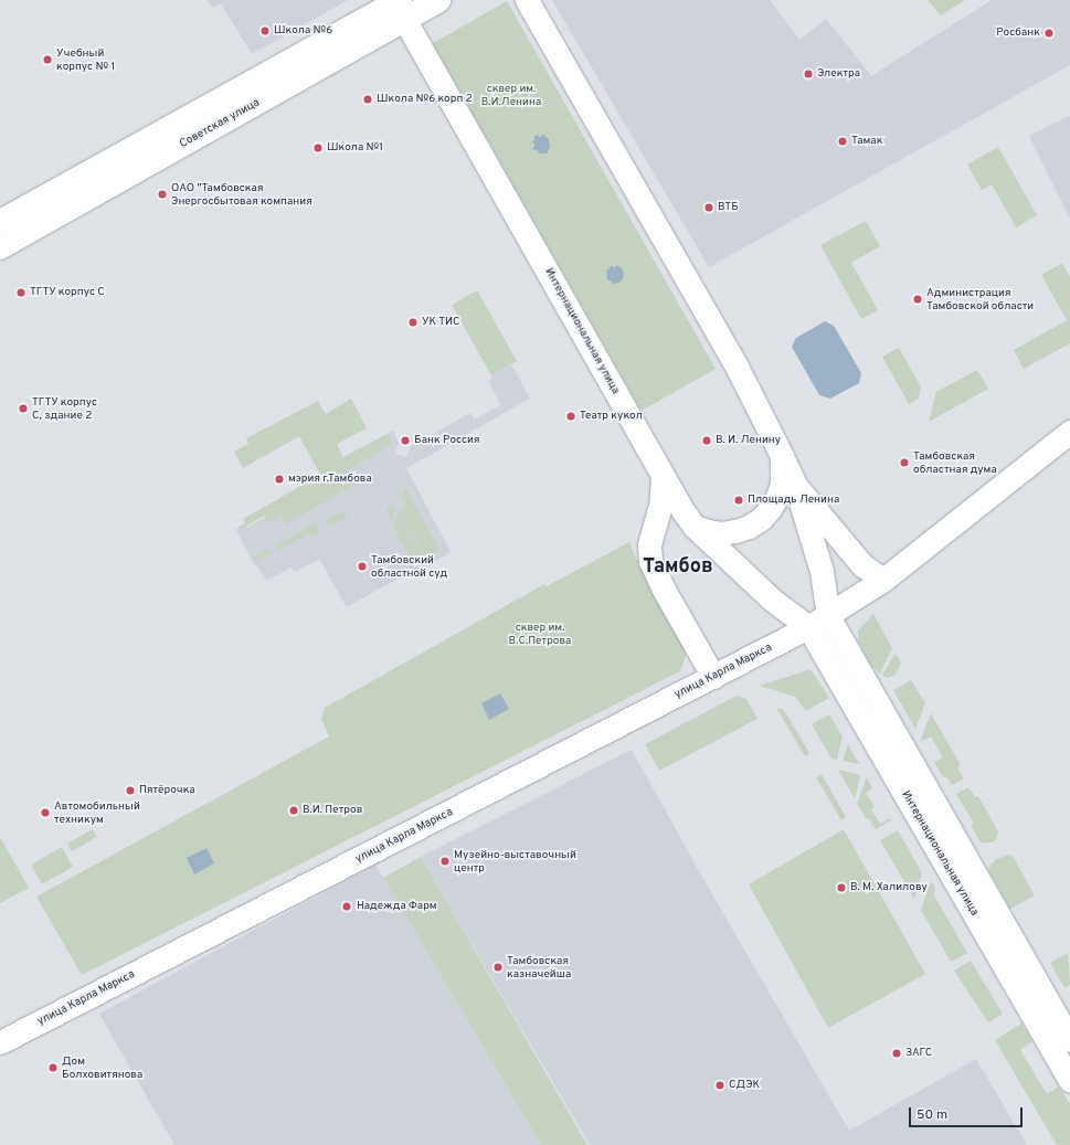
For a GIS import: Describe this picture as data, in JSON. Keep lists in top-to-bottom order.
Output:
{
  "streets": {
    "main road": ["Советская улица", "Интернациональная улица", "улица Карла Маркса"]
  },
  "crossings": [
    ["Советская улица", "Интернациональная улица"],
    ["Интернациональная улица", "улица Карла Маркса"]
  ],
  "districts": ["Тамбов"],
  "parks": ["сквер им. В.И.Ленина", "сквер им. В.С.Петрова"],
  "places": [
    "Школа №6",
    "Росбанк",
    "Учебный корпус № 1",
    "Электра",
    "Школа №6 корп 2",
    "Тамак",
    "Школа №1",
    "ОАО \"Тамбовская Энергосбытовая компания",
    "ВТБ",
    "ТГТУ корпус С",
    "Администрация Тамбовской области",
    "УК ТИС",
    "ТГТУ корпус С, здание 2",
    "Театр кукол",
    "Банк Россия",
    "В. И. Ленину",
    "Тамбовская областная дума",
    "мэрия г.Тамбова",
    "Площадь Ленина",
    "Тамбовский областной суд",
    "Пятёрочка",
    "В.И. Петров",
    "Автомобильный техникум",
    "Музейно-выставочный центр",
    "В. М. Халилову",
    "Надежда Фарм",
    "Тамбовская казначейша",
    "ЗАГС",
    "Дом Болховитянова",
    "СДЭК"
  ],
  "scale_bar": "50 m"
}
